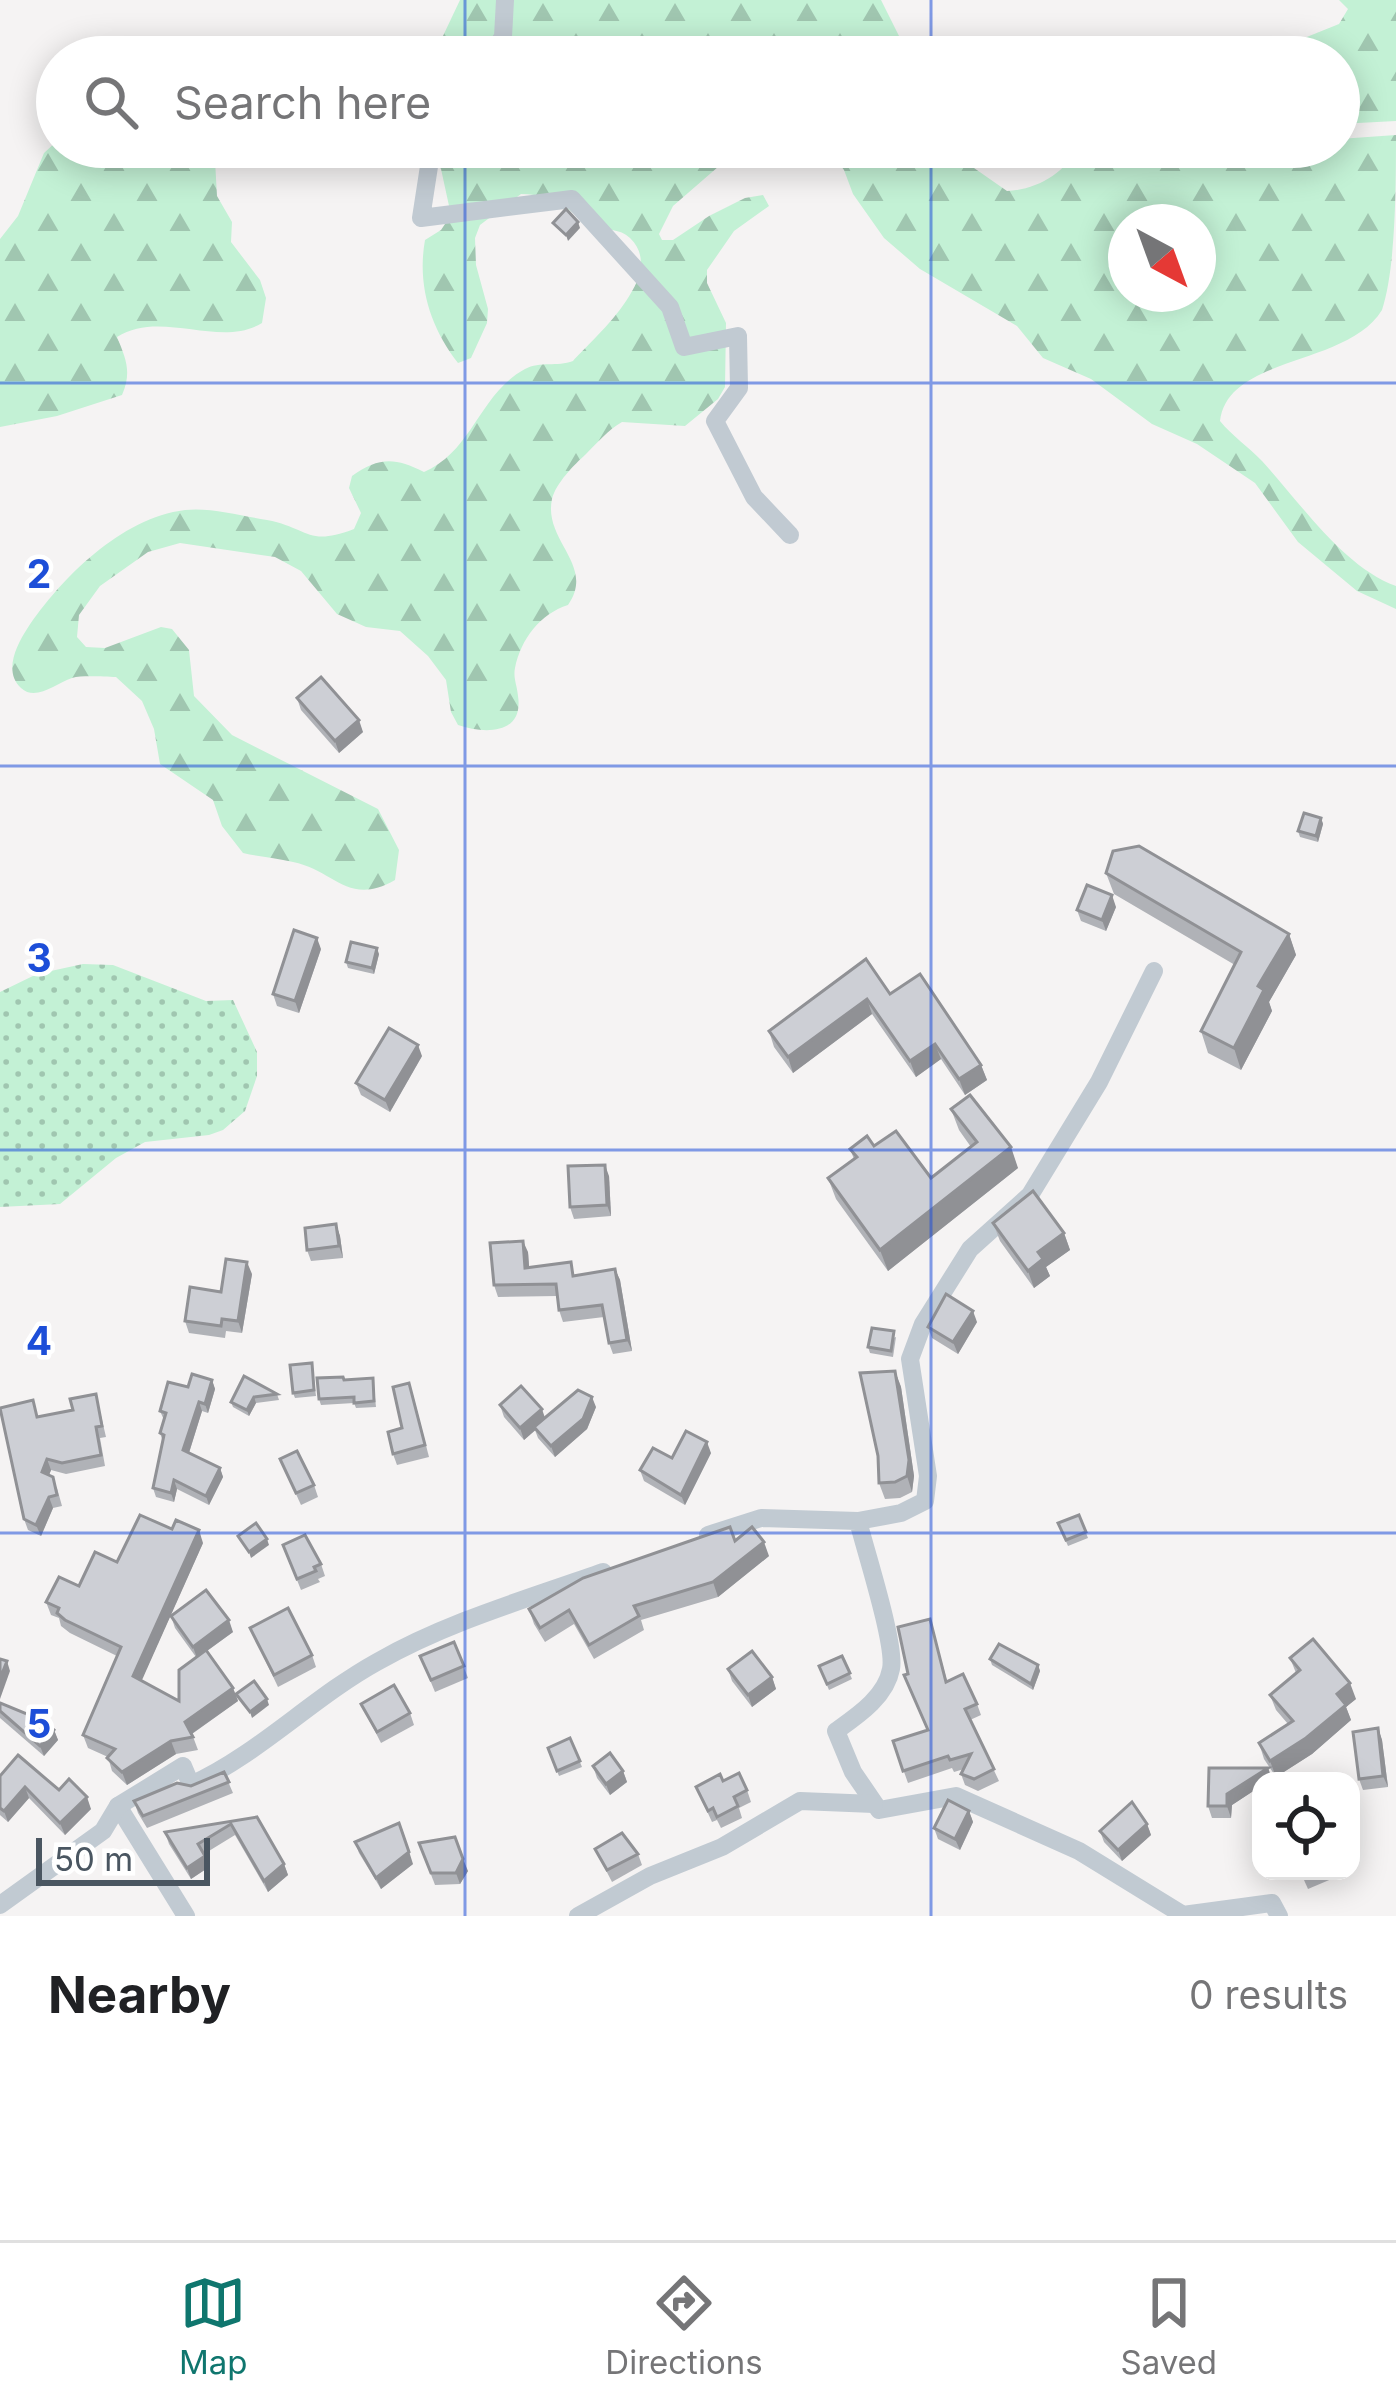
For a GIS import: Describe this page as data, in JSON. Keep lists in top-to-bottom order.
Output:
{
  "scale_bar": "50 m",
  "north": "bottom right",
  "page": {
    "search": "Search here",
    "scale": "50 m",
    "heading": ["Nearby", "0 results"],
    "nav": ["Map", "Directions", "Saved"]
  },
  "grid": {
    "rows": [
      "2",
      "3",
      "4",
      "5"
    ]
  }
}
